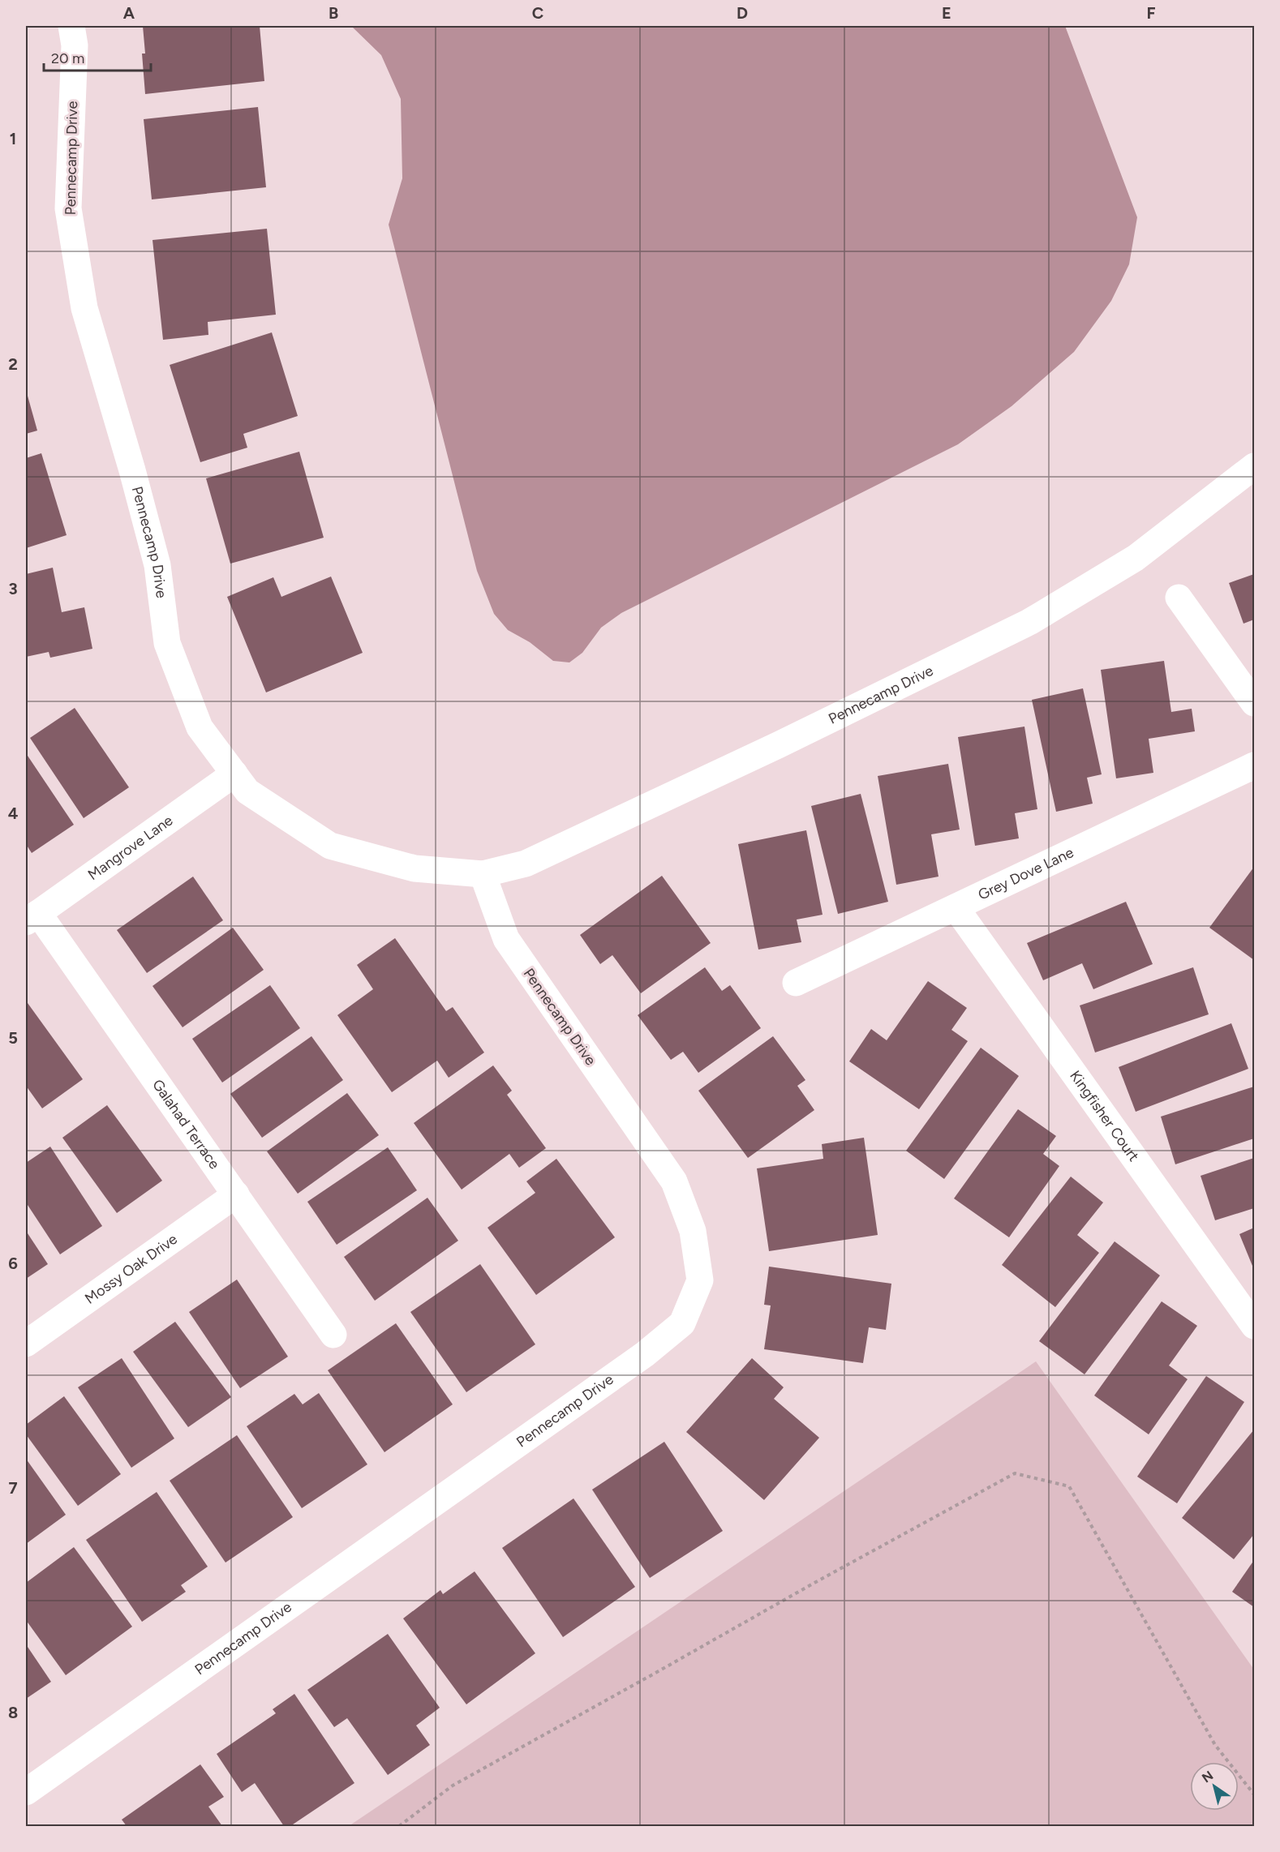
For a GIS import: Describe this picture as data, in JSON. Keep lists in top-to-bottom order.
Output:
{
  "streets": {
    "street": [
      "Pennecamp Drive",
      "Mangrove Lane",
      "Grey Dove Lane",
      "Kingfisher Court",
      "Galahad Terrace",
      "Mossy Oak Drive"
    ]
  },
  "crossings": [
    ["Pennecamp Drive", "Mangrove Lane"],
    ["Mangrove Lane", "Galahad Terrace"],
    ["Grey Dove Lane", "Kingfisher Court"],
    ["Galahad Terrace", "Mossy Oak Drive"]
  ],
  "scale_bar": "20 m",
  "north": "top left",
  "grid": {
    "columns": [
      "A",
      "B",
      "C",
      "D",
      "E",
      "F"
    ],
    "rows": [
      "1",
      "2",
      "3",
      "4",
      "5",
      "6",
      "7",
      "8"
    ]
  }
}
